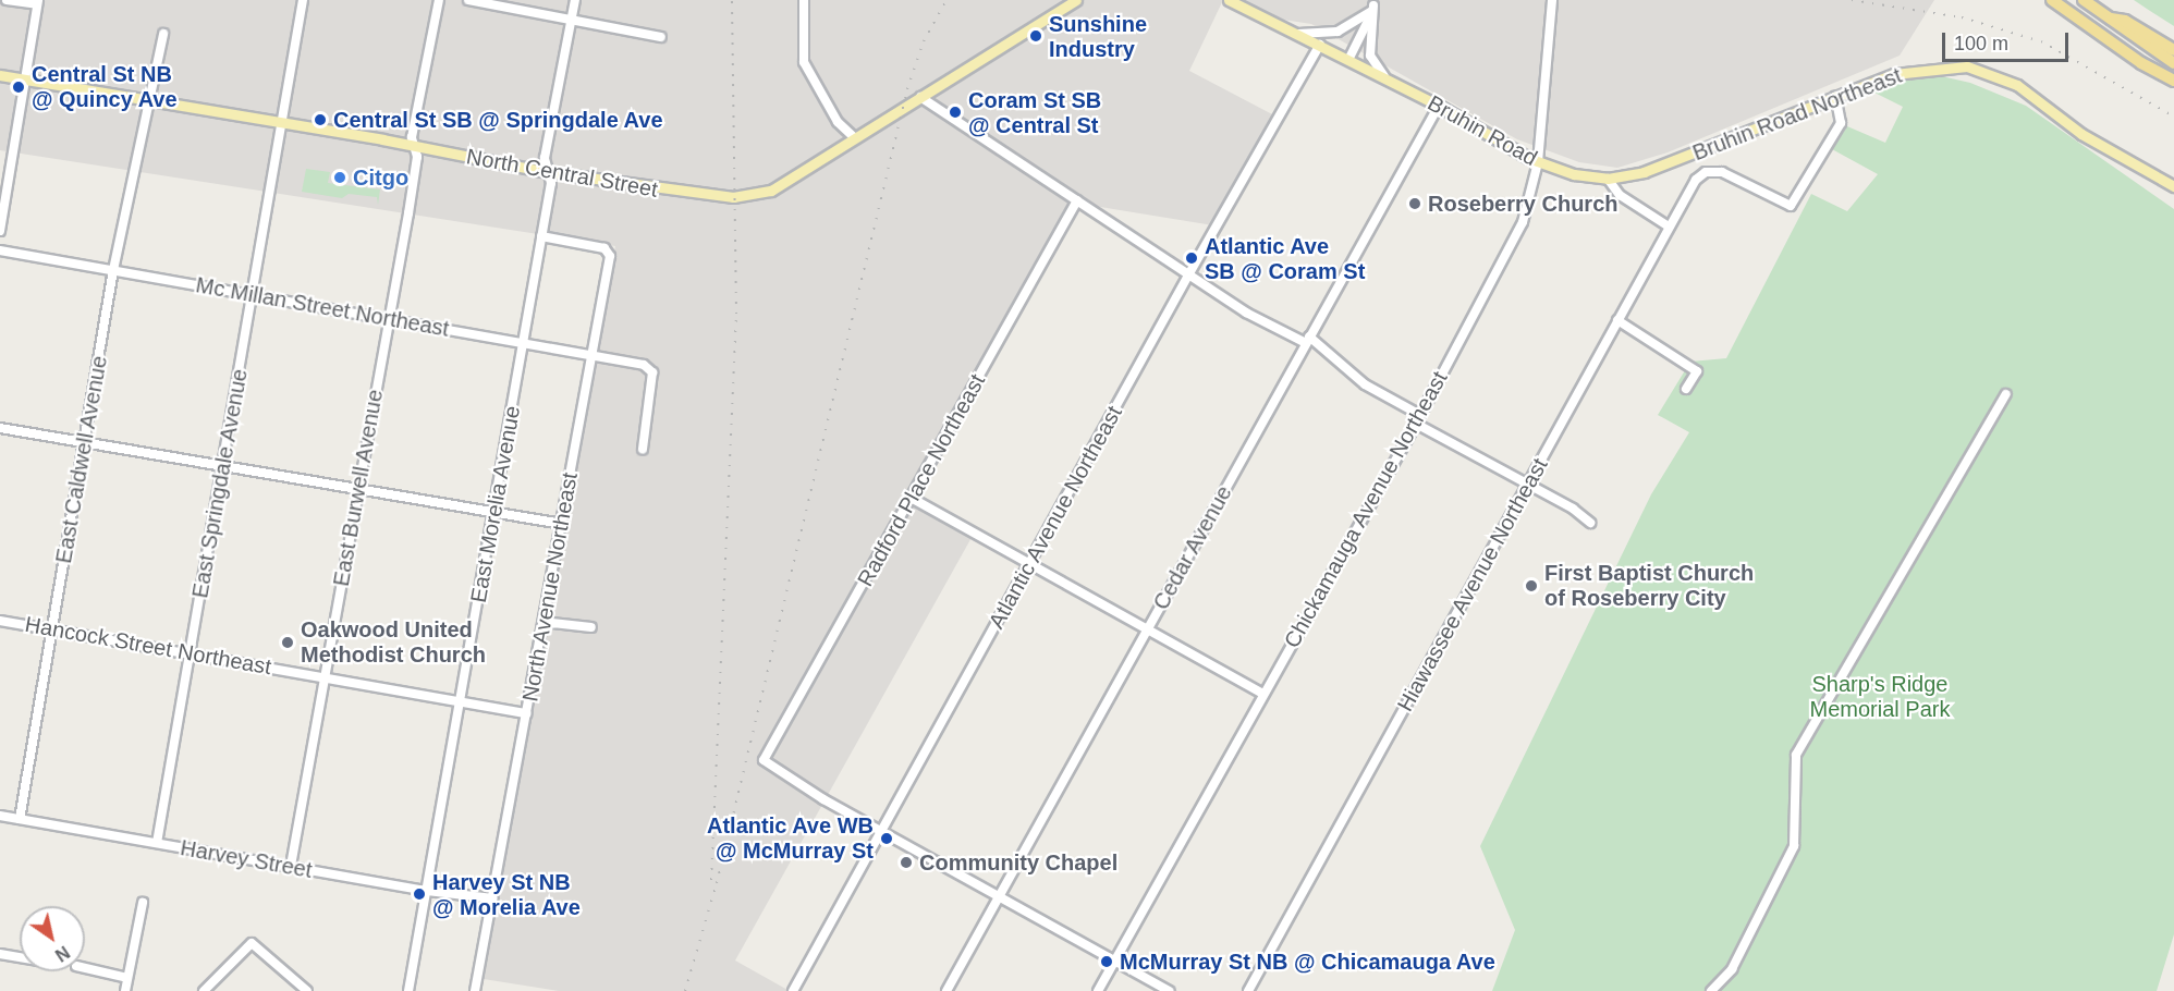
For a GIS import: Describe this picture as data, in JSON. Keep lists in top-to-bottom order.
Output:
{
  "streets": {
    "main road": ["Bruhin Road Northeast", "Bruhin Road", "North Central Street"],
    "street": [
      "Mc Millan Street Northeast",
      "East Caldwell Avenue",
      "Radford Place Northeast",
      "East Springdale Avenue",
      "East Burwell Avenue",
      "East Morelia Avenue",
      "Chickamauga Avenue Northeast",
      "Atlantic Avenue Northeast",
      "Cedar Avenue",
      "Hiawassee Avenue Northeast",
      "North Avenue Northeast",
      "Hancock Street Northeast",
      "Harvey Street"
    ]
  },
  "crossings": [
    ["Bruhin Road Northeast", "Bruhin Road"],
    ["Bruhin Road Northeast", "Hiawassee Avenue Northeast"],
    ["Bruhin Road", "Chickamauga Avenue Northeast"],
    ["Bruhin Road", "Cedar Avenue"],
    ["North Central Street", "East Caldwell Avenue"],
    ["North Central Street", "East Springdale Avenue"],
    ["North Central Street", "East Burwell Avenue"],
    ["North Central Street", "East Morelia Avenue"],
    ["Mc Millan Street Northeast", "East Caldwell Avenue"],
    ["Mc Millan Street Northeast", "East Springdale Avenue"],
    ["Mc Millan Street Northeast", "East Burwell Avenue"],
    ["Mc Millan Street Northeast", "East Morelia Avenue"],
    ["Mc Millan Street Northeast", "North Avenue Northeast"],
    ["East Caldwell Avenue", "Hancock Street Northeast"],
    ["East Caldwell Avenue", "Harvey Street"],
    ["Radford Place Northeast", "Atlantic Avenue Northeast"],
    ["East Springdale Avenue", "Hancock Street Northeast"],
    ["East Springdale Avenue", "Harvey Street"],
    ["East Burwell Avenue", "Hancock Street Northeast"],
    ["East Burwell Avenue", "Harvey Street"],
    ["East Morelia Avenue", "North Avenue Northeast"],
    ["East Morelia Avenue", "Hancock Street Northeast"],
    ["East Morelia Avenue", "Harvey Street"],
    ["North Avenue Northeast", "Hancock Street Northeast"],
    ["North Avenue Northeast", "Harvey Street"]
  ],
  "parks": ["Sharp's Ridge Memorial Park"],
  "places": [
    "Sunshine Industry",
    "Central St NB @ Quincy Ave",
    "Coram St SB @ Central St",
    "Central St SB @ Springdale Ave",
    "Citgo",
    "Roseberry Church",
    "Atlantic Ave SB @ Coram St",
    "First Baptist Church of Roseberry City",
    "Oakwood United Methodist Church",
    "Atlantic Ave WB @ McMurray St",
    "Community Chapel",
    "Harvey St NB @ Morelia Ave",
    "McMurray St NB @ Chicamauga Ave"
  ],
  "scale_bar": "100 m",
  "north": "bottom right"
}
